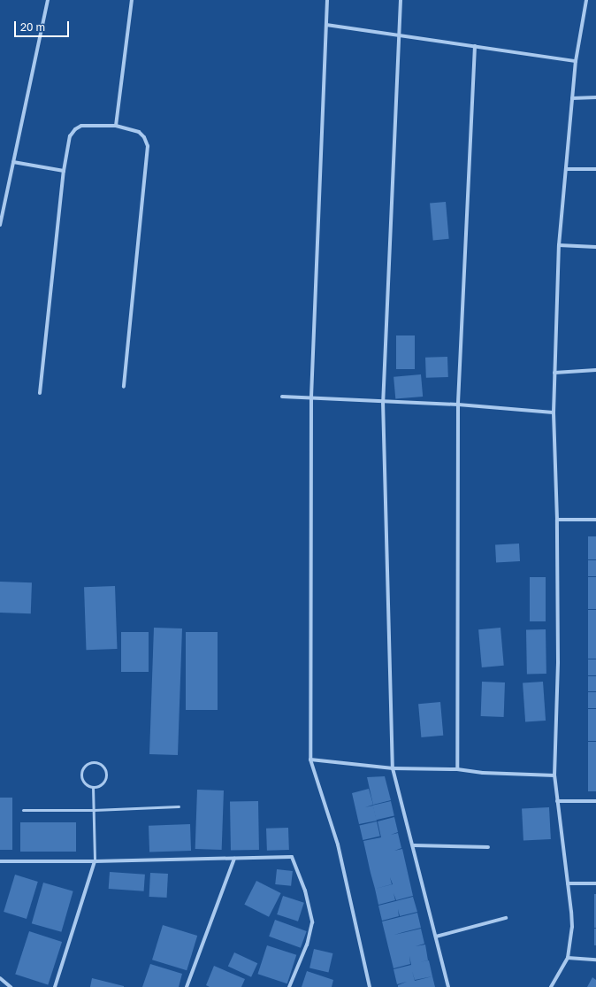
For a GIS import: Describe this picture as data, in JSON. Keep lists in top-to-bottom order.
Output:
{
  "scale_bar": "20 m"
}
